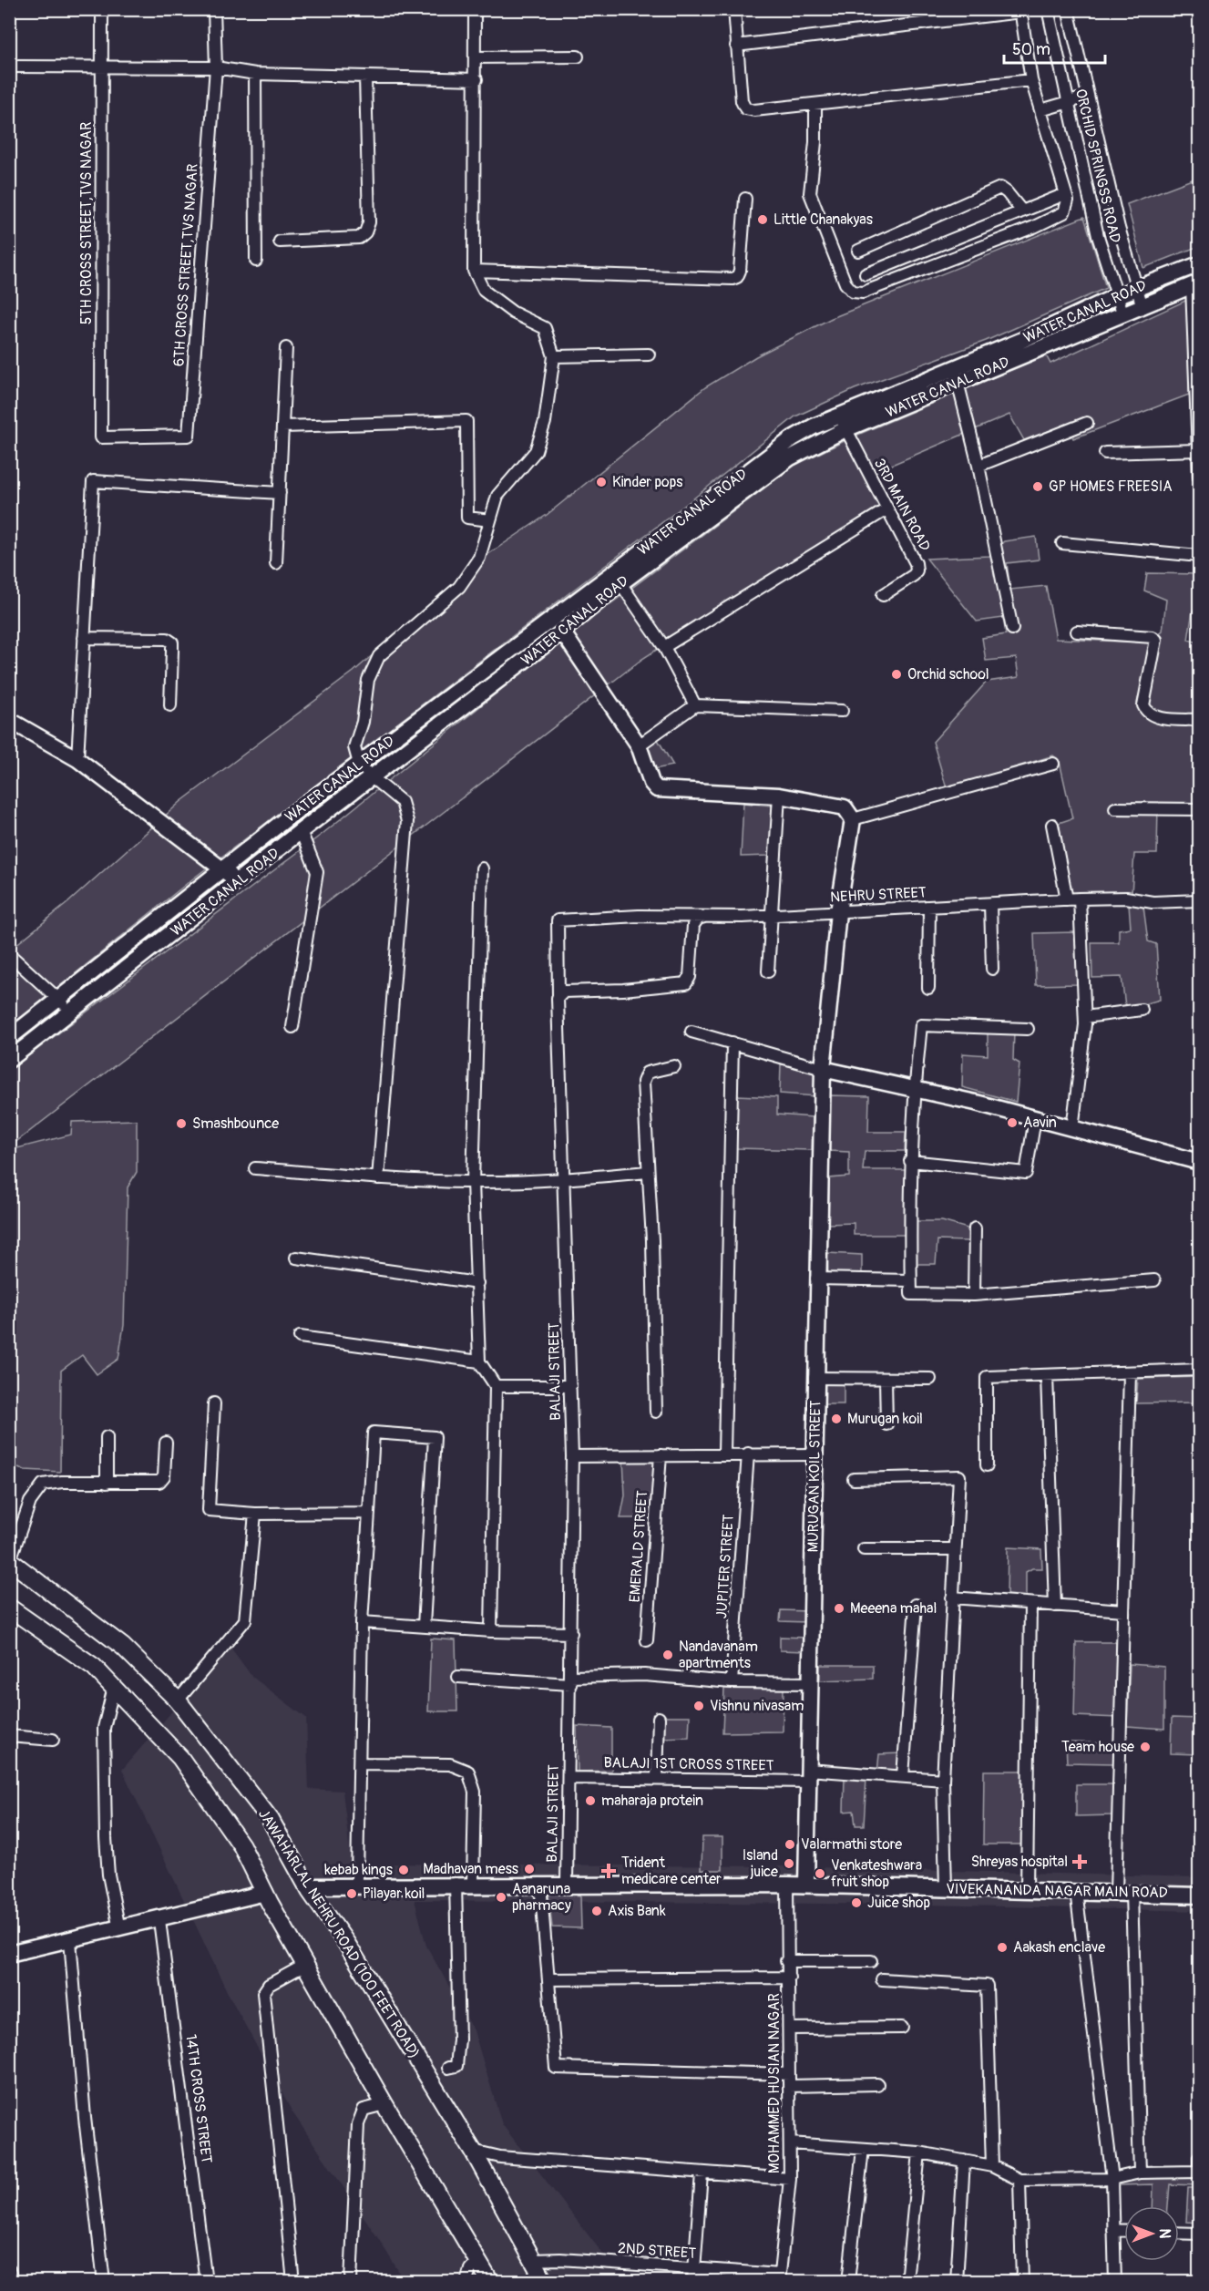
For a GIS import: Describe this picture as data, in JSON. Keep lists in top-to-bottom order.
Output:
{
  "streets": {
    "main road": [
      "WATER CANAL ROAD",
      "MURUGAN KOIL STREET",
      "VIVEKANANDA NAGAR MAIN ROAD",
      "JAWAHARLAL NEHRU ROAD (100 FEET ROAD)"
    ],
    "street": [
      "ORCHID SPRINGSS ROAD",
      "5TH CROSS STREET,TVS NAGAR",
      "6TH CROSS STREET,TVS NAGAR",
      "3RD MAIN ROAD",
      "NEHRU STREET",
      "BALAJI STREET",
      "EMERALD STREET",
      "JUPITER STREET",
      "BALAJI 1ST CROSS STREET",
      "MOHAMMED HUSIAN NAGAR",
      "14TH CROSS STREET",
      "2ND STREET"
    ]
  },
  "crossings": [
    ["ORCHID SPRINGSS ROAD", "WATER CANAL ROAD"],
    ["5TH CROSS STREET,TVS NAGAR", "6TH CROSS STREET,TVS NAGAR"],
    ["WATER CANAL ROAD", "3RD MAIN ROAD"],
    ["NEHRU STREET", "BALAJI STREET"],
    ["NEHRU STREET", "MURUGAN KOIL STREET"],
    ["BALAJI STREET", "BALAJI 1ST CROSS STREET"],
    ["BALAJI STREET", "VIVEKANANDA NAGAR MAIN ROAD"],
    ["MURUGAN KOIL STREET", "BALAJI 1ST CROSS STREET"],
    ["MURUGAN KOIL STREET", "VIVEKANANDA NAGAR MAIN ROAD"],
    ["VIVEKANANDA NAGAR MAIN ROAD", "MOHAMMED HUSIAN NAGAR"],
    ["JAWAHARLAL NEHRU ROAD (100 FEET ROAD)", "2ND STREET"],
    ["MOHAMMED HUSIAN NAGAR", "2ND STREET"]
  ],
  "places": {
    "other": [
      "Little Chanakyas",
      "Kinder pops",
      "GP HOMES FREESIA",
      "Orchid school",
      "Aavin",
      "Smashbounce",
      "Murugan koil",
      "Meeena mahal",
      "Nandavanam apartments",
      "Vishnu nivasam",
      "Team house",
      "maharaja protein",
      "Valarmathi store",
      "Island juice",
      "Madhavan mess",
      "kebab kings",
      "Venkateshwara fruit shop",
      "Pilayar koil",
      "Aanaruna pharmacy",
      "Juice shop",
      "Axis Bank",
      "Aakash enclave"
    ],
    "health": ["Shreyas hospital", "Trident medicare center"]
  },
  "scale_bar": "50 m",
  "north": "right"
}
